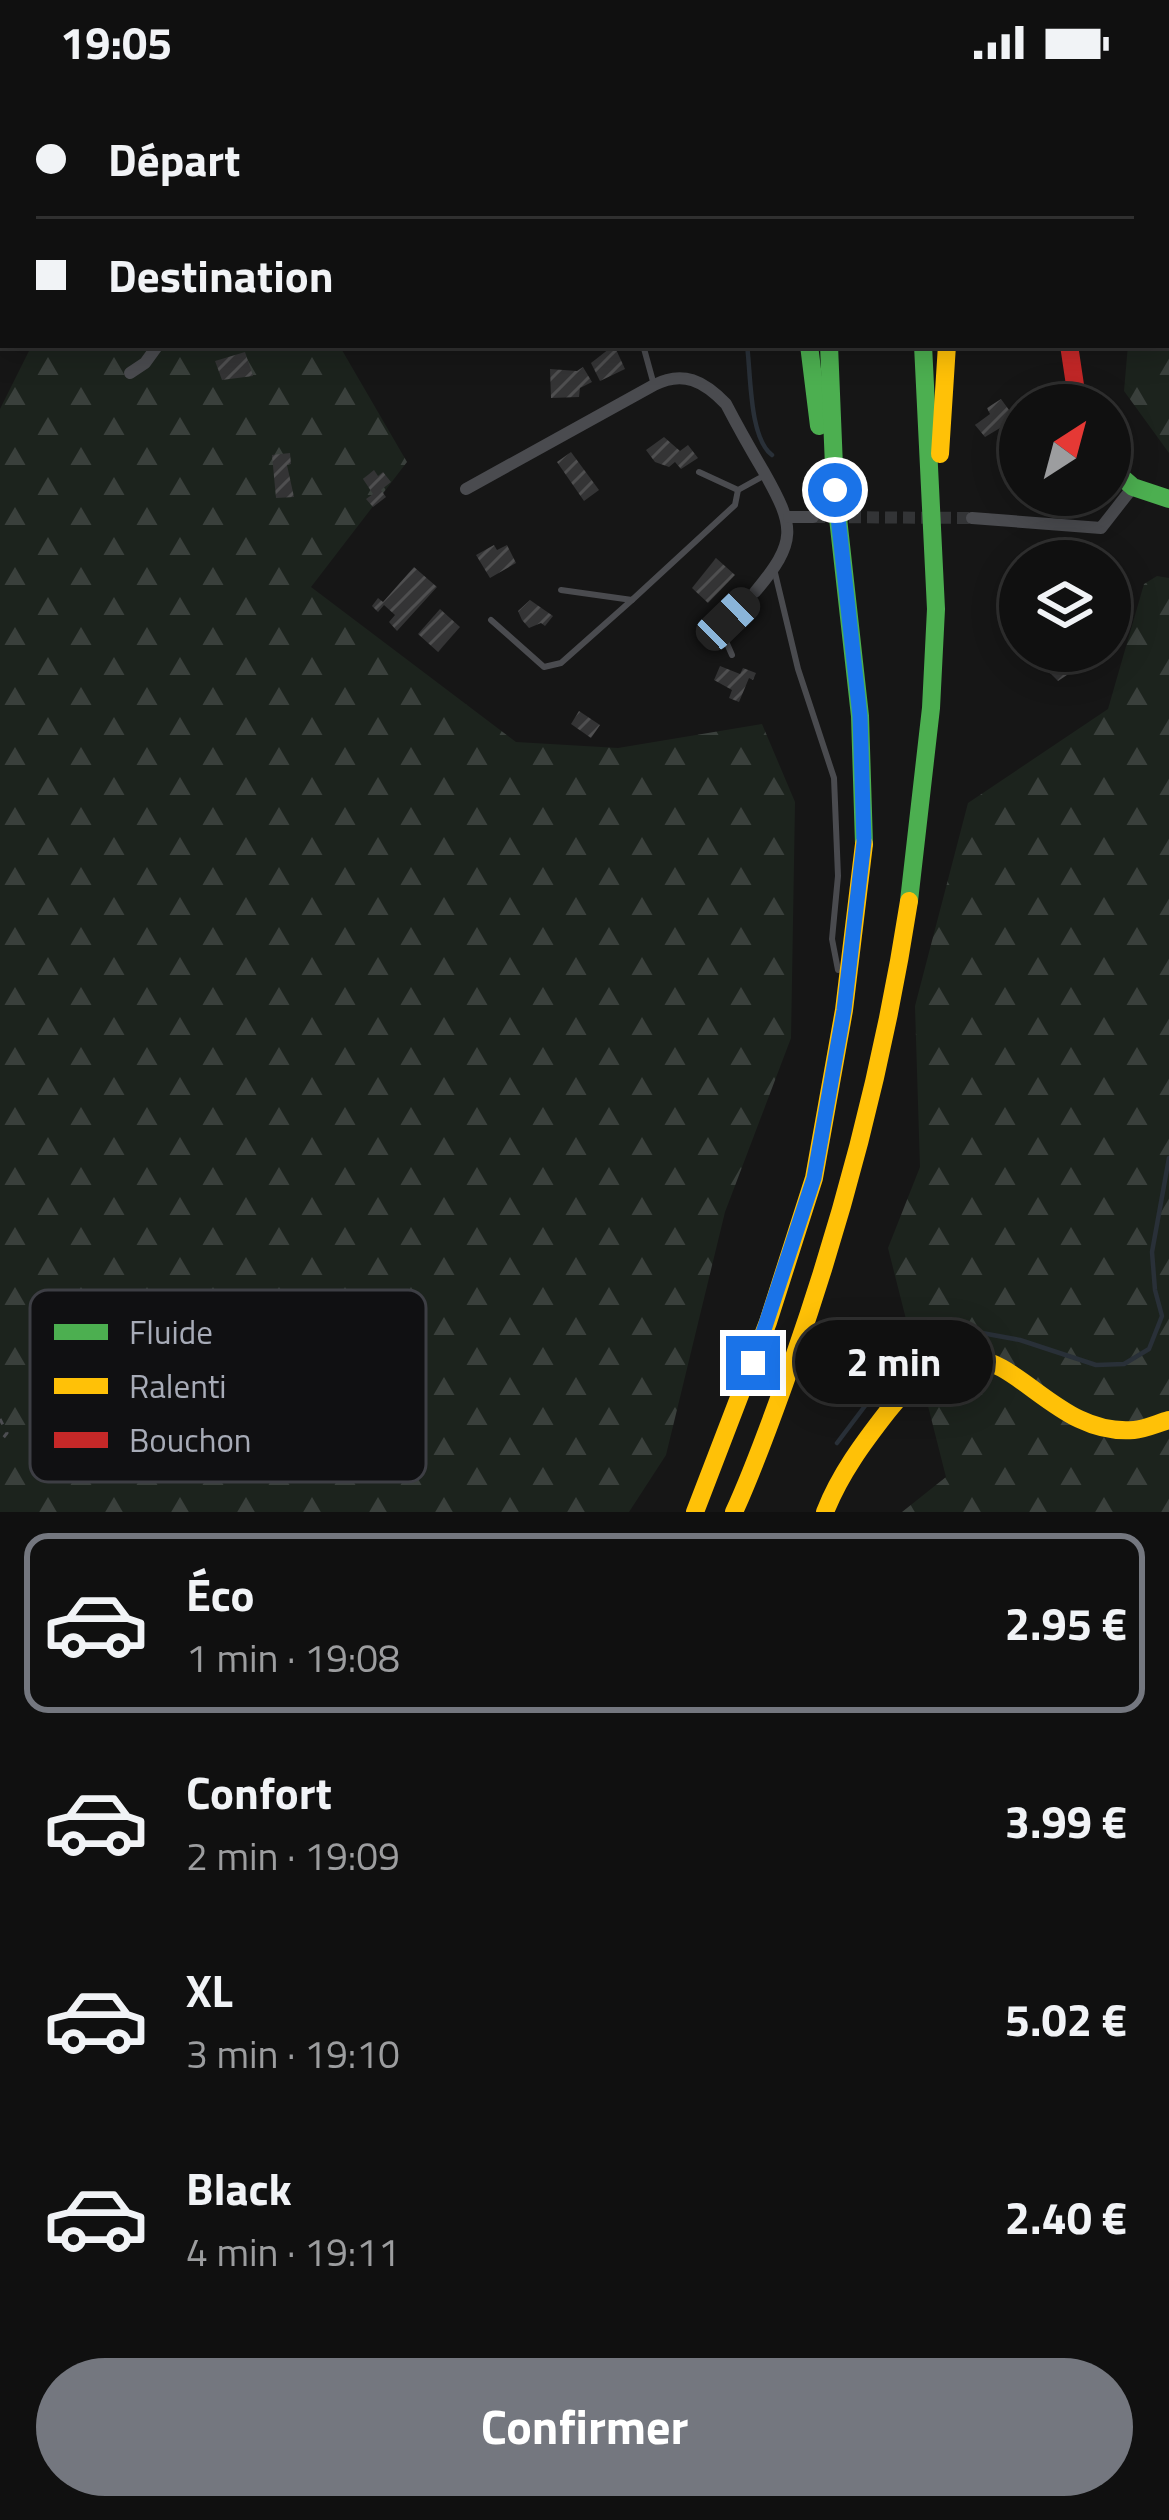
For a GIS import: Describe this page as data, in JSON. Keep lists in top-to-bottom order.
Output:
{
  "legend": ["Fluide", "Ralenti", "Bouchon"],
  "north": "top right",
  "page": {
    "status": "19:05",
    "banner": ["Départ", "Destination"],
    "bubble": "2 min",
    "list": [
      {
        "name": "Éco",
        "note": "1 min · 19:08",
        "value": "2.95 €"
      },
      {
        "name": "Confort",
        "note": "2 min · 19:09",
        "value": "3.99 €"
      },
      {
        "name": "XL",
        "note": "3 min · 19:10",
        "value": "5.02 €"
      },
      {
        "name": "Black",
        "note": "4 min · 19:11",
        "value": "2.40 €"
      }
    ],
    "buttons": "Confirmer"
  }
}
